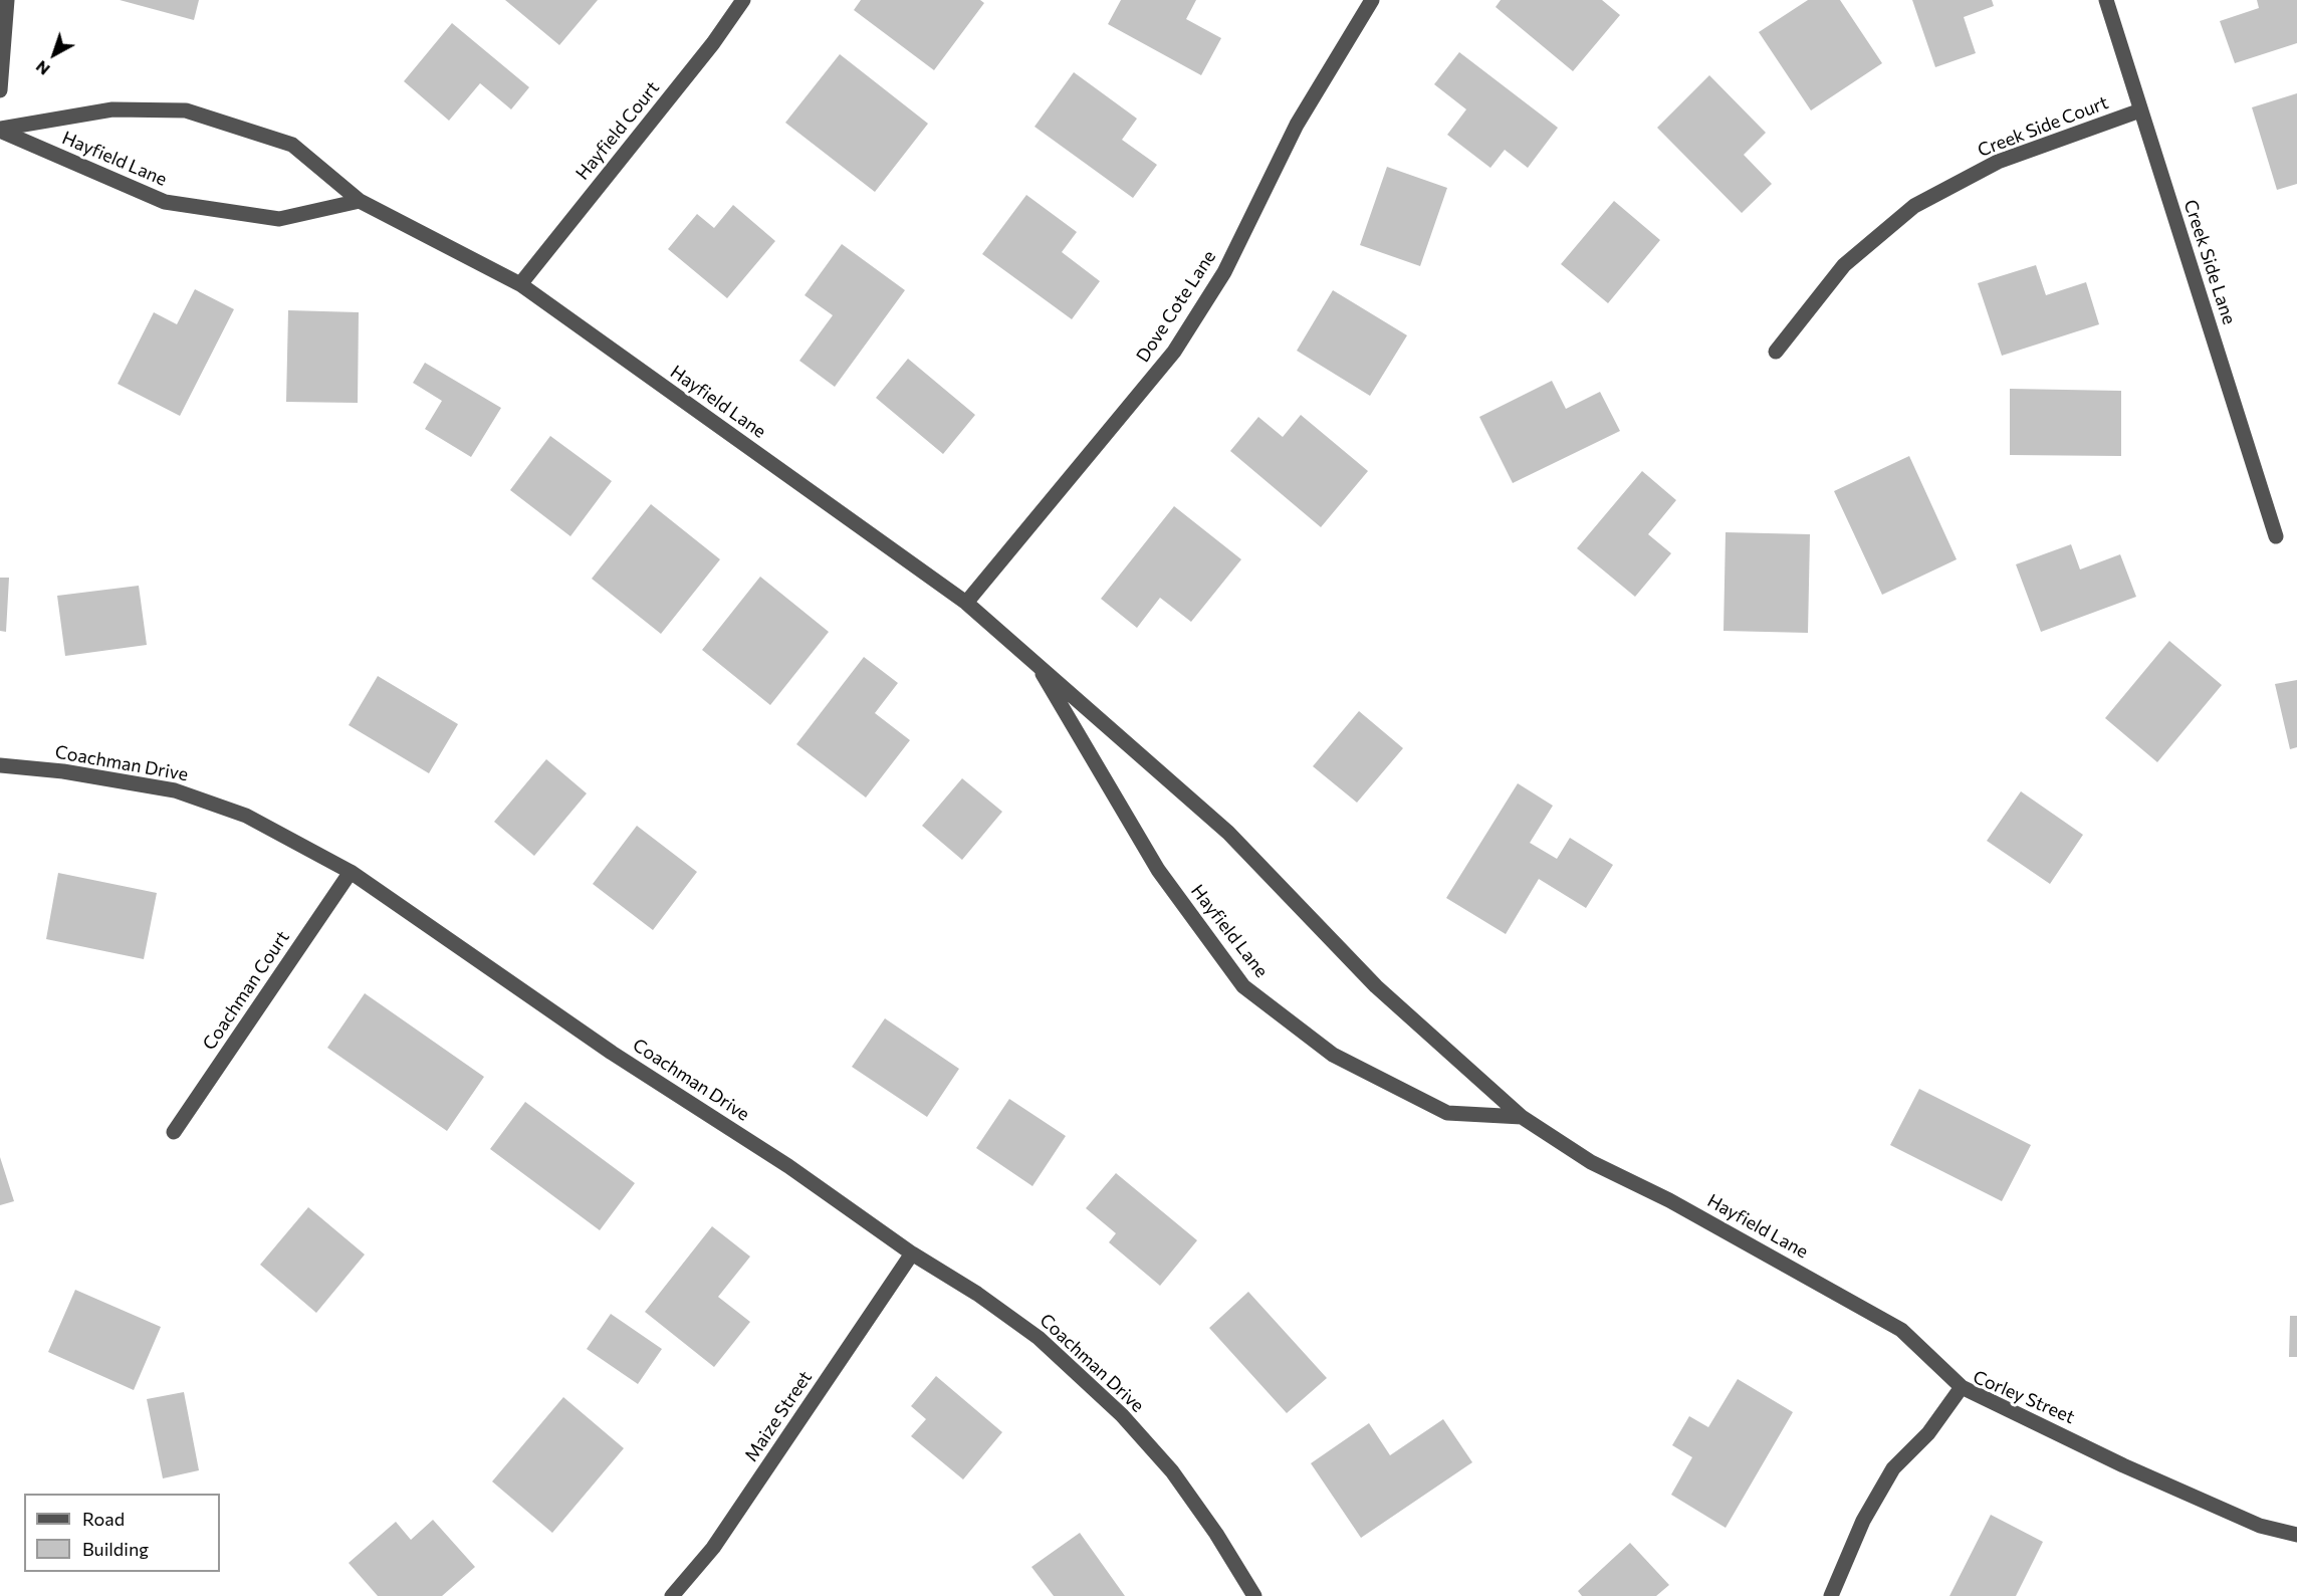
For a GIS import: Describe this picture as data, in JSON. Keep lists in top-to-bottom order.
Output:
{
  "streets": {
    "street": [
      "Creek Side Court",
      "Hayfield Court",
      "Hayfield Lane",
      "Creek Side Lane",
      "Dove Cote Lane",
      "Coachman Drive",
      "Coachman Court",
      "Corley Street",
      "Maize Street"
    ]
  },
  "crossings": [
    ["Creek Side Court", "Creek Side Lane"],
    ["Hayfield Court", "Hayfield Lane"],
    ["Hayfield Lane", "Dove Cote Lane"],
    ["Hayfield Lane", "Corley Street"],
    ["Coachman Drive", "Coachman Court"],
    ["Coachman Drive", "Maize Street"]
  ],
  "legend": ["Road", "Building"],
  "north": "bottom left"
}
